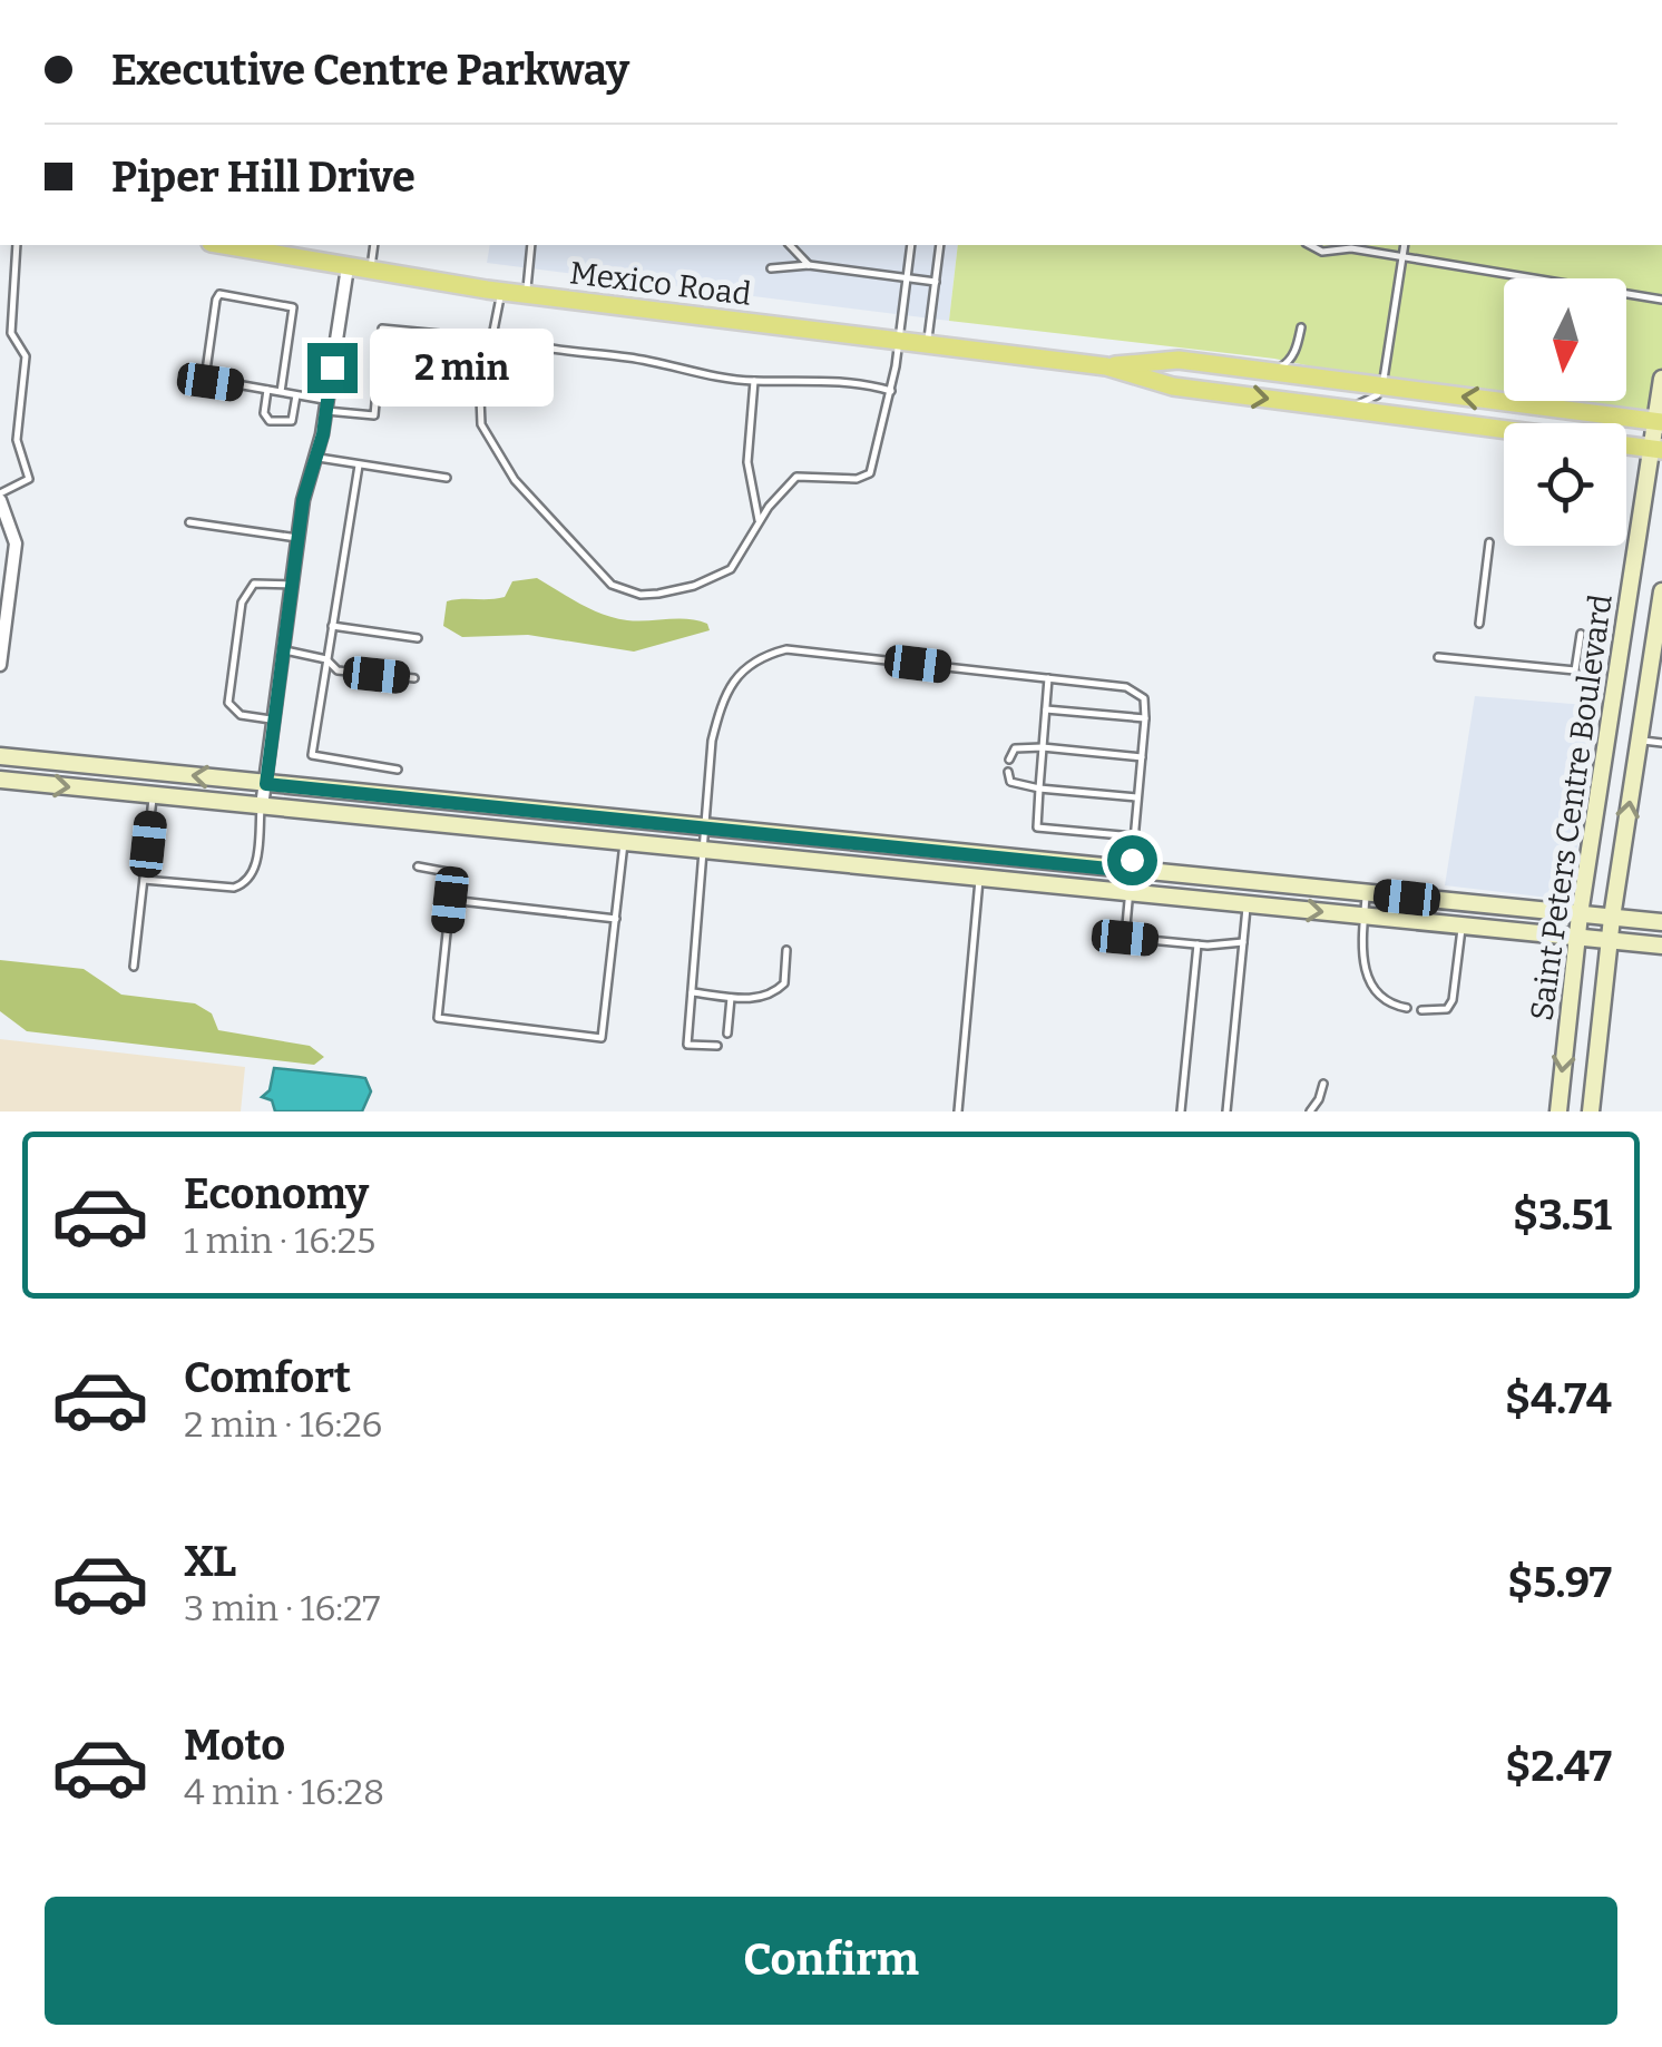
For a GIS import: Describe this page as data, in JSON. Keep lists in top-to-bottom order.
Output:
{
  "streets": {
    "main road": ["Mexico Road"],
    "street": ["Saint Peters Centre Boulevard"]
  },
  "crossings": [
    ["Mexico Road", "Saint Peters Centre Boulevard"]
  ],
  "north": "bottom",
  "page": {
    "banner": ["Executive Centre Parkway", "Piper Hill Drive"],
    "bubble": "2 min",
    "list": [
      {
        "name": "Economy",
        "note": "1 min · 16:25",
        "value": "$3.51"
      },
      {
        "name": "Comfort",
        "note": "2 min · 16:26",
        "value": "$4.74"
      },
      {
        "name": "XL",
        "note": "3 min · 16:27",
        "value": "$5.97"
      },
      {
        "name": "Moto",
        "note": "4 min · 16:28",
        "value": "$2.47"
      }
    ],
    "buttons": "Confirm"
  }
}
